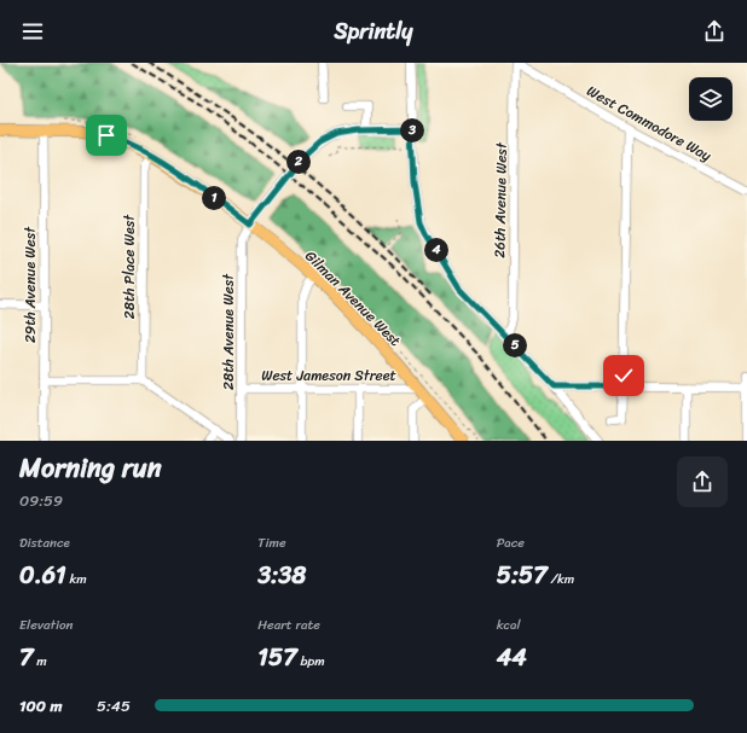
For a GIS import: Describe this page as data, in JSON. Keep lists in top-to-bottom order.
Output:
{
  "streets": {
    "main road": ["Gilman Avenue West"],
    "street": [
      "West Commodore Way",
      "26th Avenue West",
      "28th Place West",
      "29th Avenue West",
      "28th Avenue West",
      "West Jameson Street"
    ]
  },
  "crossings": [
    ["West Commodore Way", "26th Avenue West"],
    ["28th Place West", "Gilman Avenue West"],
    ["29th Avenue West", "Gilman Avenue West"],
    ["Gilman Avenue West", "28th Avenue West"],
    ["Gilman Avenue West", "West Jameson Street"],
    ["28th Avenue West", "West Jameson Street"]
  ],
  "page": {
    "header": "Sprintly",
    "pins": [
      "3",
      "2",
      "1",
      "4",
      "5"
    ],
    "heading": ["Morning run", "09:59"],
    "stats": [
      ["Distance", "0.61 km"],
      ["Time", "3:38"],
      ["Pace", "5:57 /km"],
      ["Elevation", "7 m"],
      ["Heart rate", "157 bpm"],
      ["kcal", "44"]
    ],
    "list": [
      {
        "name": "100 m",
        "note": "5:45"
      }
    ]
  }
}
